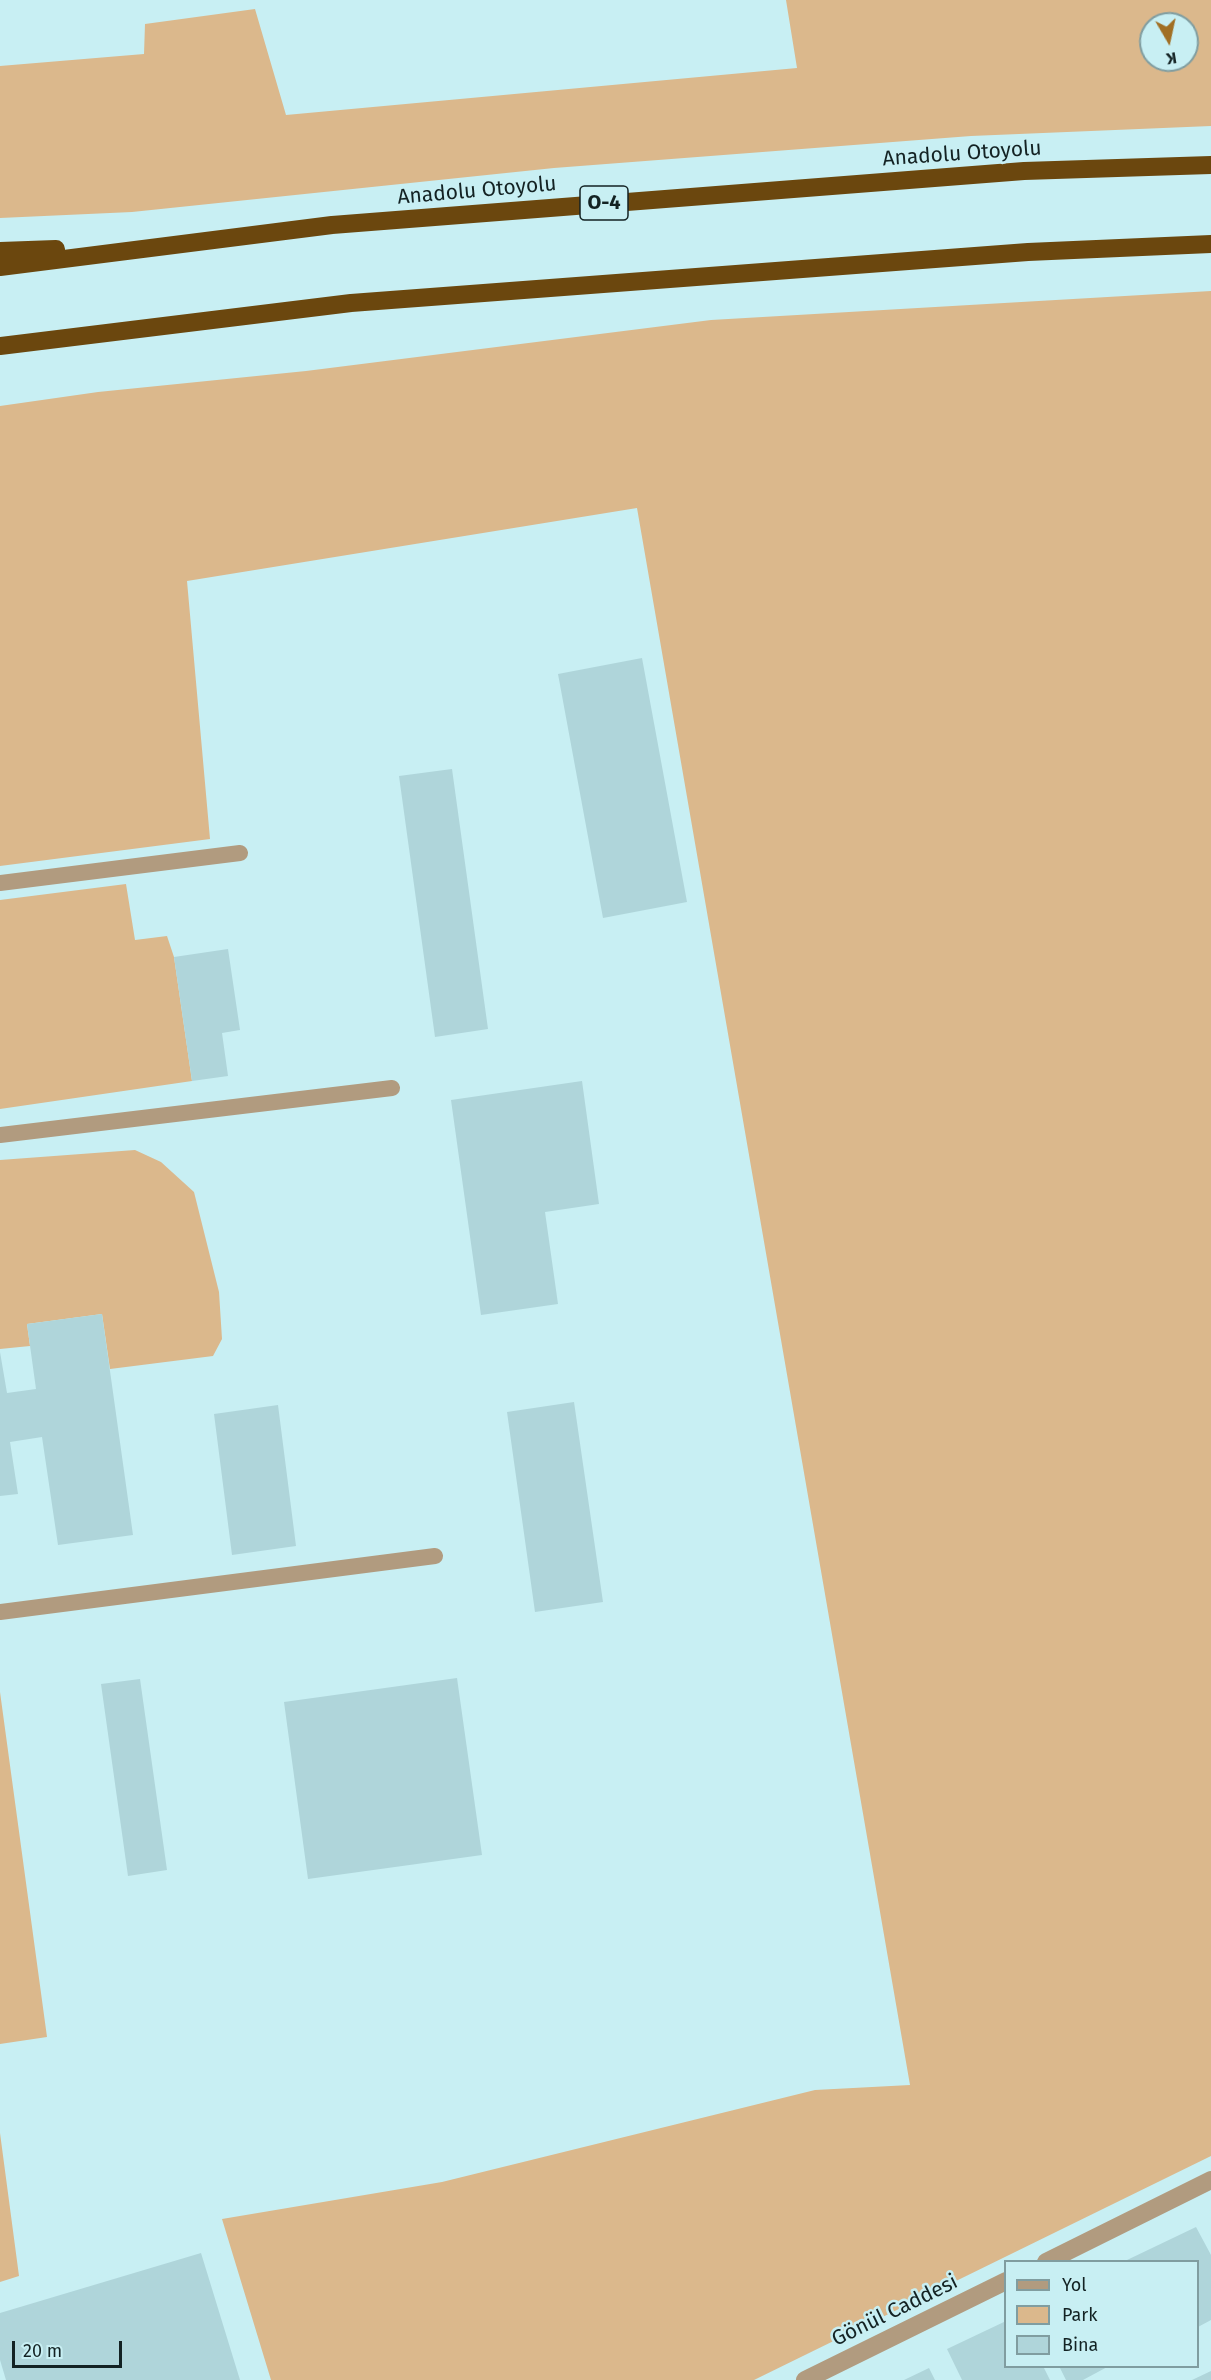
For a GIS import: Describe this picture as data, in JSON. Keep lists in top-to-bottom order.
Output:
{
  "streets": {
    "highway": ["Anadolu Otoyolu", "O-4"],
    "street": ["Gönül Caddesi"]
  },
  "legend": ["Yol", "Park", "Bina"],
  "scale_bar": "20 m",
  "north": "bottom"
}
